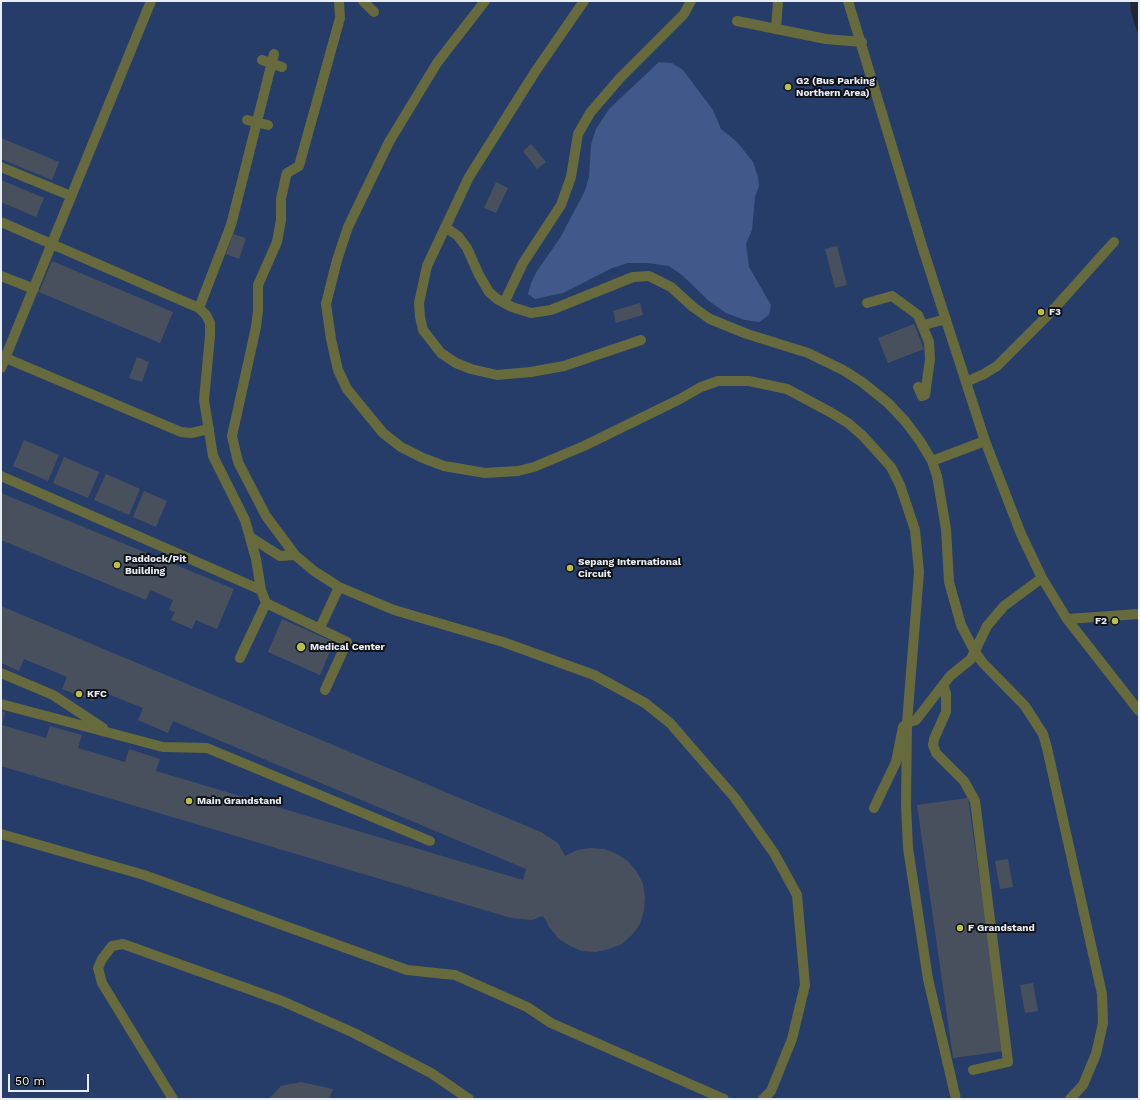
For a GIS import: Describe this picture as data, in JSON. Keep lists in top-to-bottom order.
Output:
{
  "places": [
    "G2 (Bus Parking Northern Area)",
    "F3",
    "Paddock/Pit Building",
    "Sepang International Circuit",
    "F2",
    "Medical Center",
    "KFC",
    "Main Grandstand",
    "F Grandstand"
  ],
  "scale_bar": "50 m"
}
